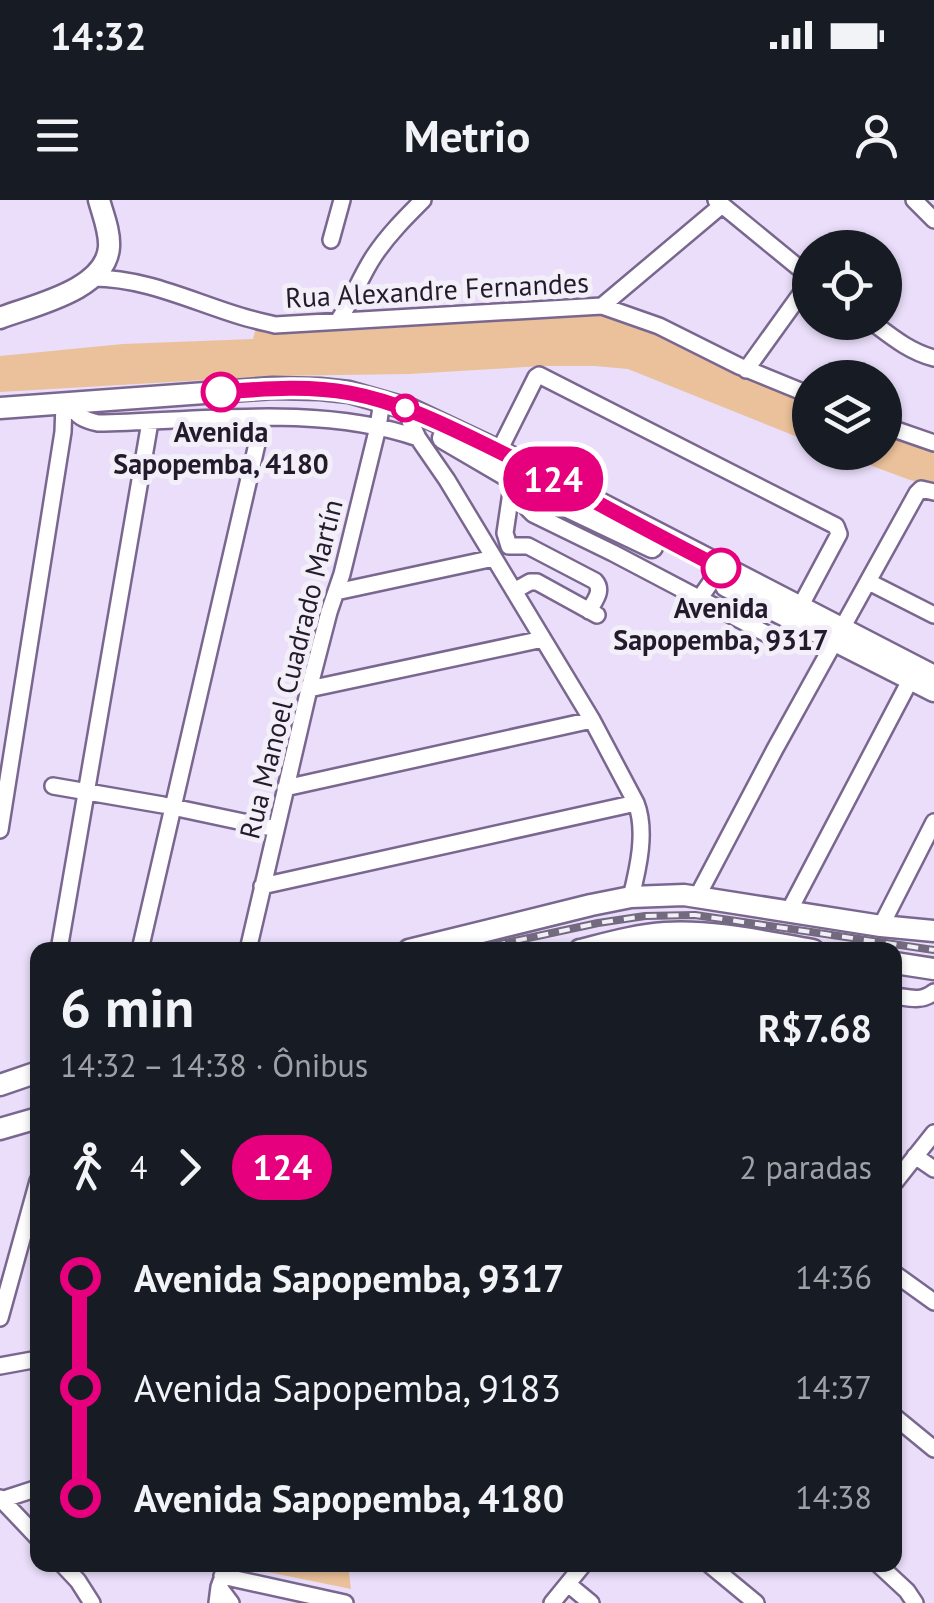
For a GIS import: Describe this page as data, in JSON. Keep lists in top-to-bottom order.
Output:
{
  "streets": {
    "street": ["Rua Alexandre Fernandes", "Rua Manoel Cuadrado Martín"]
  },
  "places": ["Avenida Sapopemba, 4180", "Avenida Sapopemba, 9317"],
  "lines": ["bus line 124"],
  "page": {
    "status": "14:32",
    "header": "Metrio",
    "on_map": "124",
    "heading": ["6 min", "14:32 – 14:38 · Ônibus", "R$7.68"],
    "legs": ["4", "124", "2 paradas"],
    "list": [
      {
        "name": "Avenida Sapopemba, 9317",
        "value": "14:36"
      },
      {
        "name": "Avenida Sapopemba, 9183",
        "value": "14:37"
      },
      {
        "name": "Avenida Sapopemba, 4180",
        "value": "14:38"
      }
    ]
  }
}
